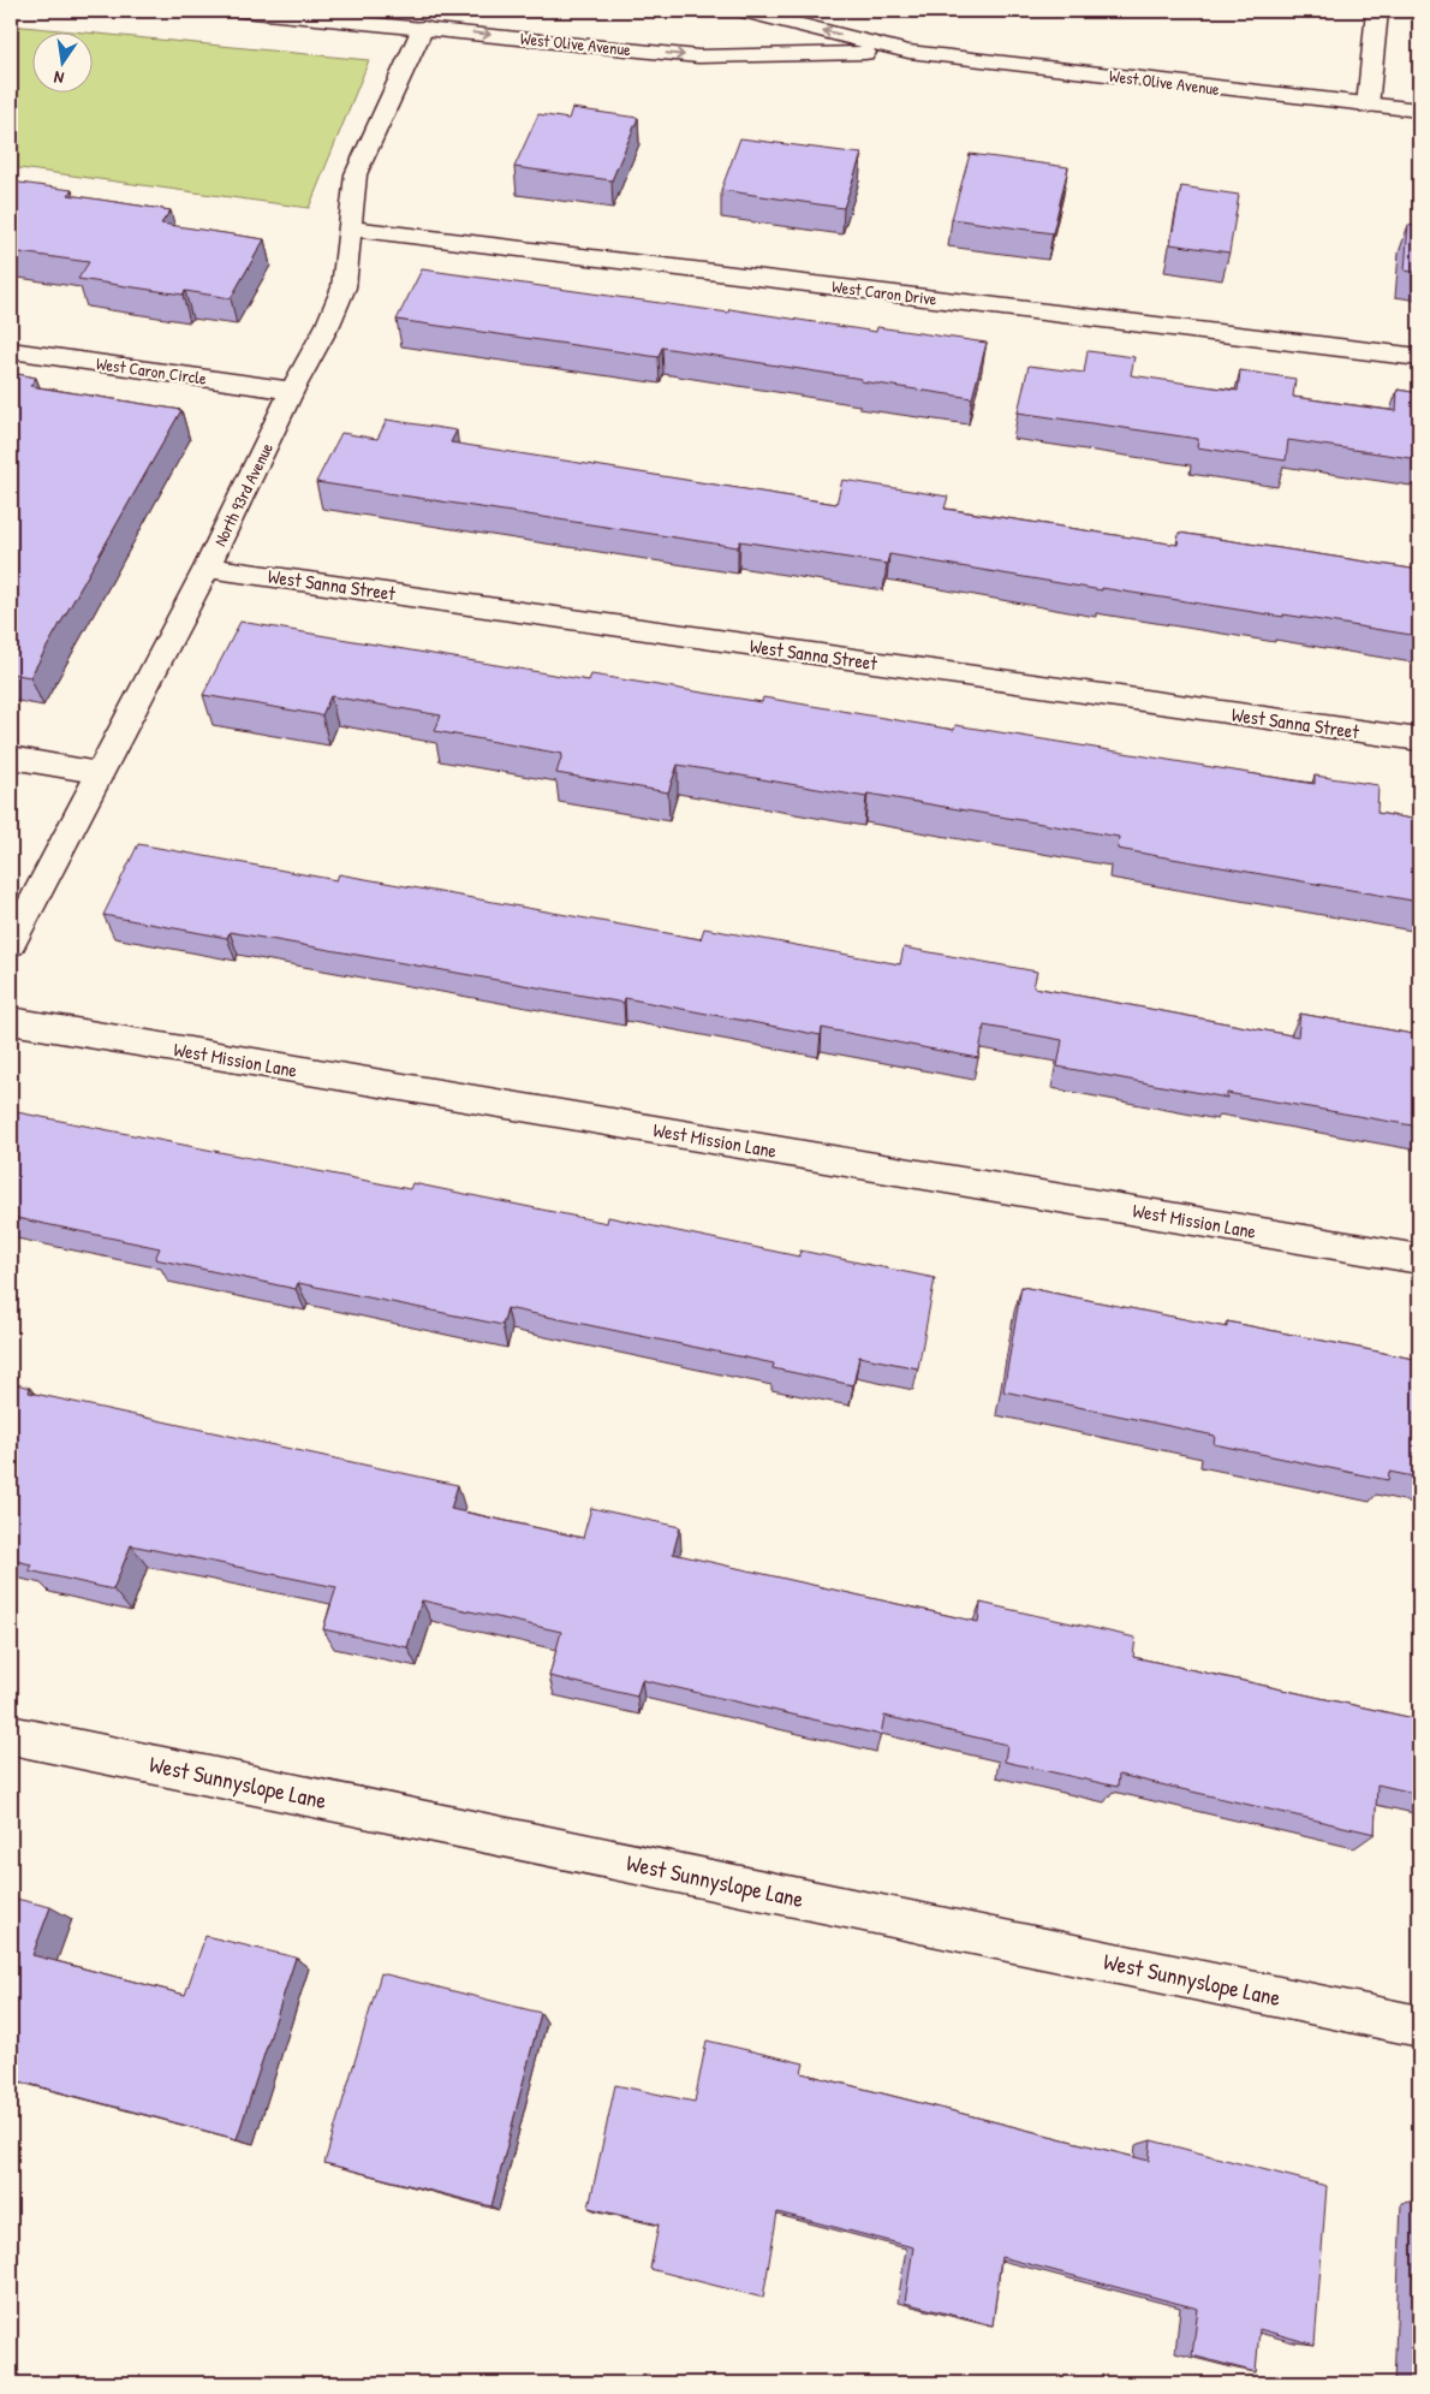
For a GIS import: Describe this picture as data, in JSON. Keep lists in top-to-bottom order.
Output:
{
  "streets": {
    "street": [
      "West Olive Avenue",
      "West Caron Drive",
      "West Caron Circle",
      "North 93rd Avenue",
      "West Sanna Street",
      "West Mission Lane",
      "West Sunnyslope Lane"
    ]
  },
  "crossings": [
    ["West Olive Avenue", "North 93rd Avenue"],
    ["West Caron Drive", "North 93rd Avenue"],
    ["West Caron Circle", "North 93rd Avenue"],
    ["North 93rd Avenue", "West Sanna Street"]
  ],
  "north": "bottom"
}
